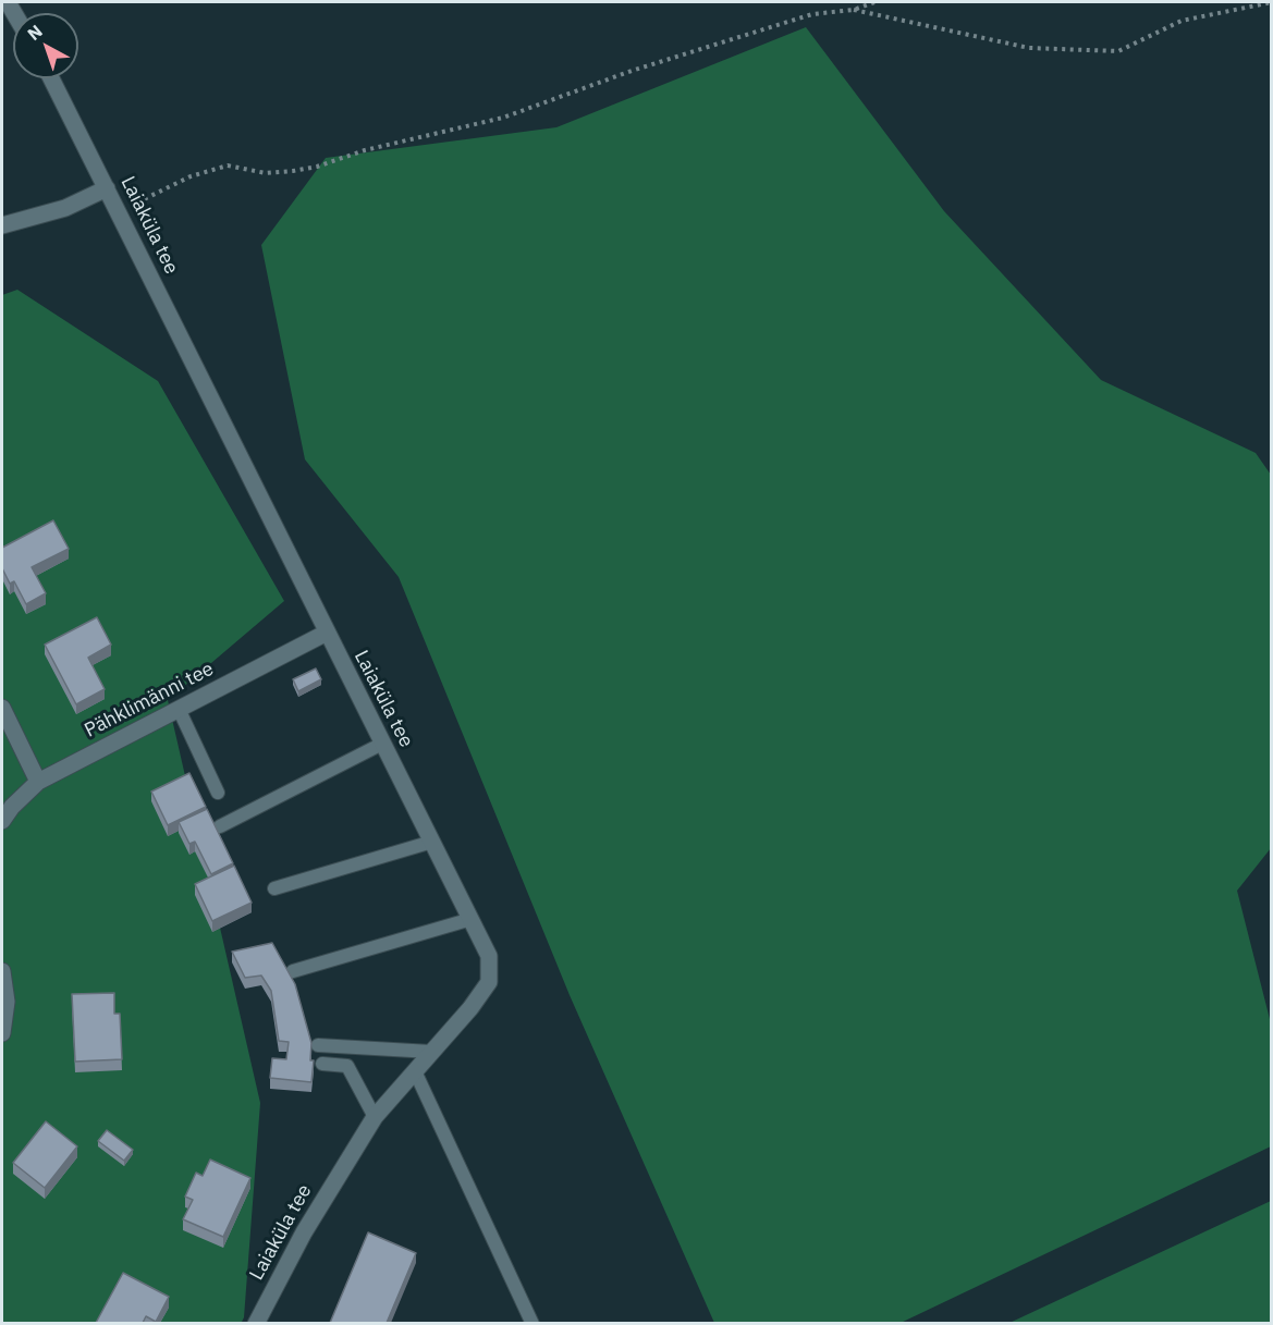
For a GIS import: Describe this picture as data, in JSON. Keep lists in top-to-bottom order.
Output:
{
  "streets": {
    "street": ["Laiaküla tee", "Pähklimänni tee"]
  },
  "crossings": [
    ["Laiaküla tee", "Pähklimänni tee"]
  ],
  "north": "top left"
}
